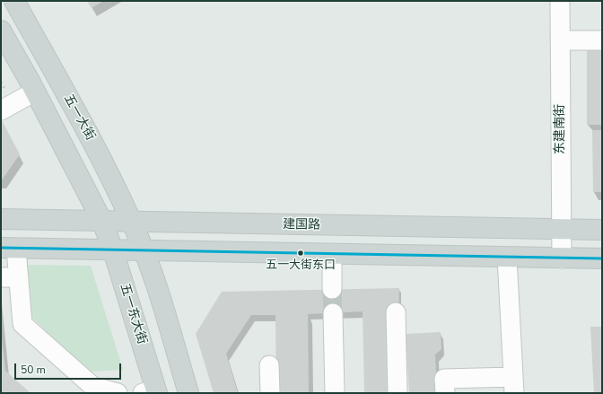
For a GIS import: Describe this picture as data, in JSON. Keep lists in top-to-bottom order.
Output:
{
  "streets": {
    "main road": ["五一大街", "建国路", "五一东大街"],
    "street": ["东建南街"]
  },
  "crossings": [
    ["五一大街", "建国路"],
    ["东建南街", "建国路"],
    ["建国路", "五一东大街"]
  ],
  "places": ["五一大街东口"],
  "scale_bar": "50 m"
}
